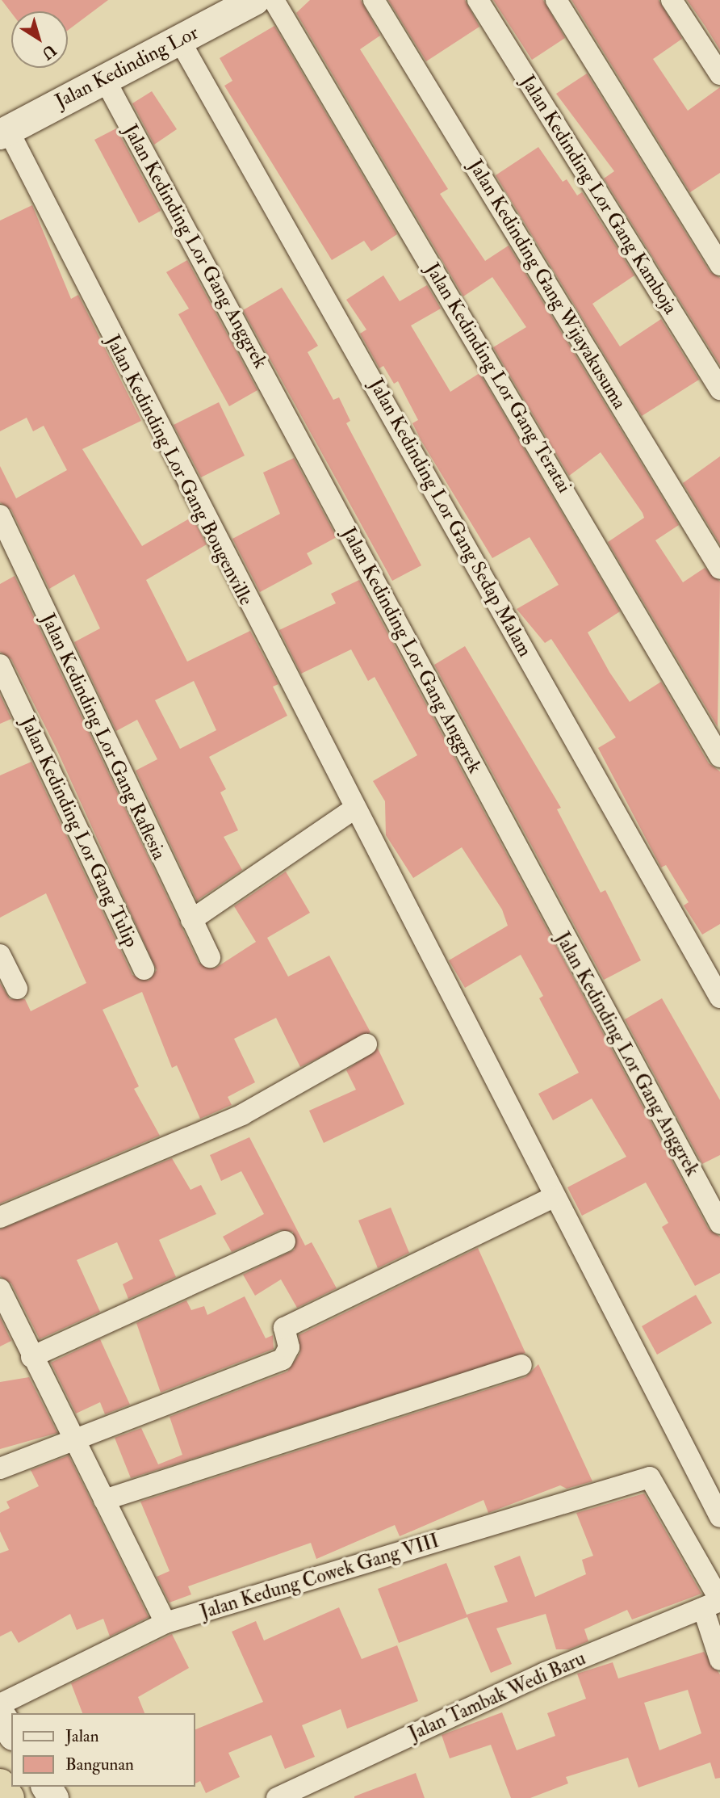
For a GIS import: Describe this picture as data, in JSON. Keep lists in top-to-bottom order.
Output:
{
  "streets": {
    "main road": ["Jalan Kedinding Lor"],
    "street": [
      "Jalan Kedinding Lor Gang Kamboja",
      "Jalan Kedinding Lor Gang Anggrek",
      "Jalan Kedinding Gang Wijayakusuma",
      "Jalan Kedinding Lor Gang Teratai",
      "Jalan Kedinding Lor Gang Bougenville",
      "Jalan Kedinding Lor Gang Sedap Malam",
      "Jalan Kedinding Lor Gang Raflesia",
      "Jalan Kedinding Lor Gang Tulip",
      "Jalan Kedung Cowek Gang VIII",
      "Jalan Tambak Wedi Baru"
    ]
  },
  "crossings": [
    ["Jalan Kedinding Lor", "Jalan Kedinding Lor Gang Anggrek"],
    ["Jalan Kedinding Lor", "Jalan Kedinding Lor Gang Bougenville"],
    ["Jalan Kedinding Lor", "Jalan Kedinding Lor Gang Sedap Malam"],
    ["Jalan Kedung Cowek Gang VIII", "Jalan Tambak Wedi Baru"]
  ],
  "legend": ["Jalan", "Bangunan"],
  "north": "bottom right"
}
